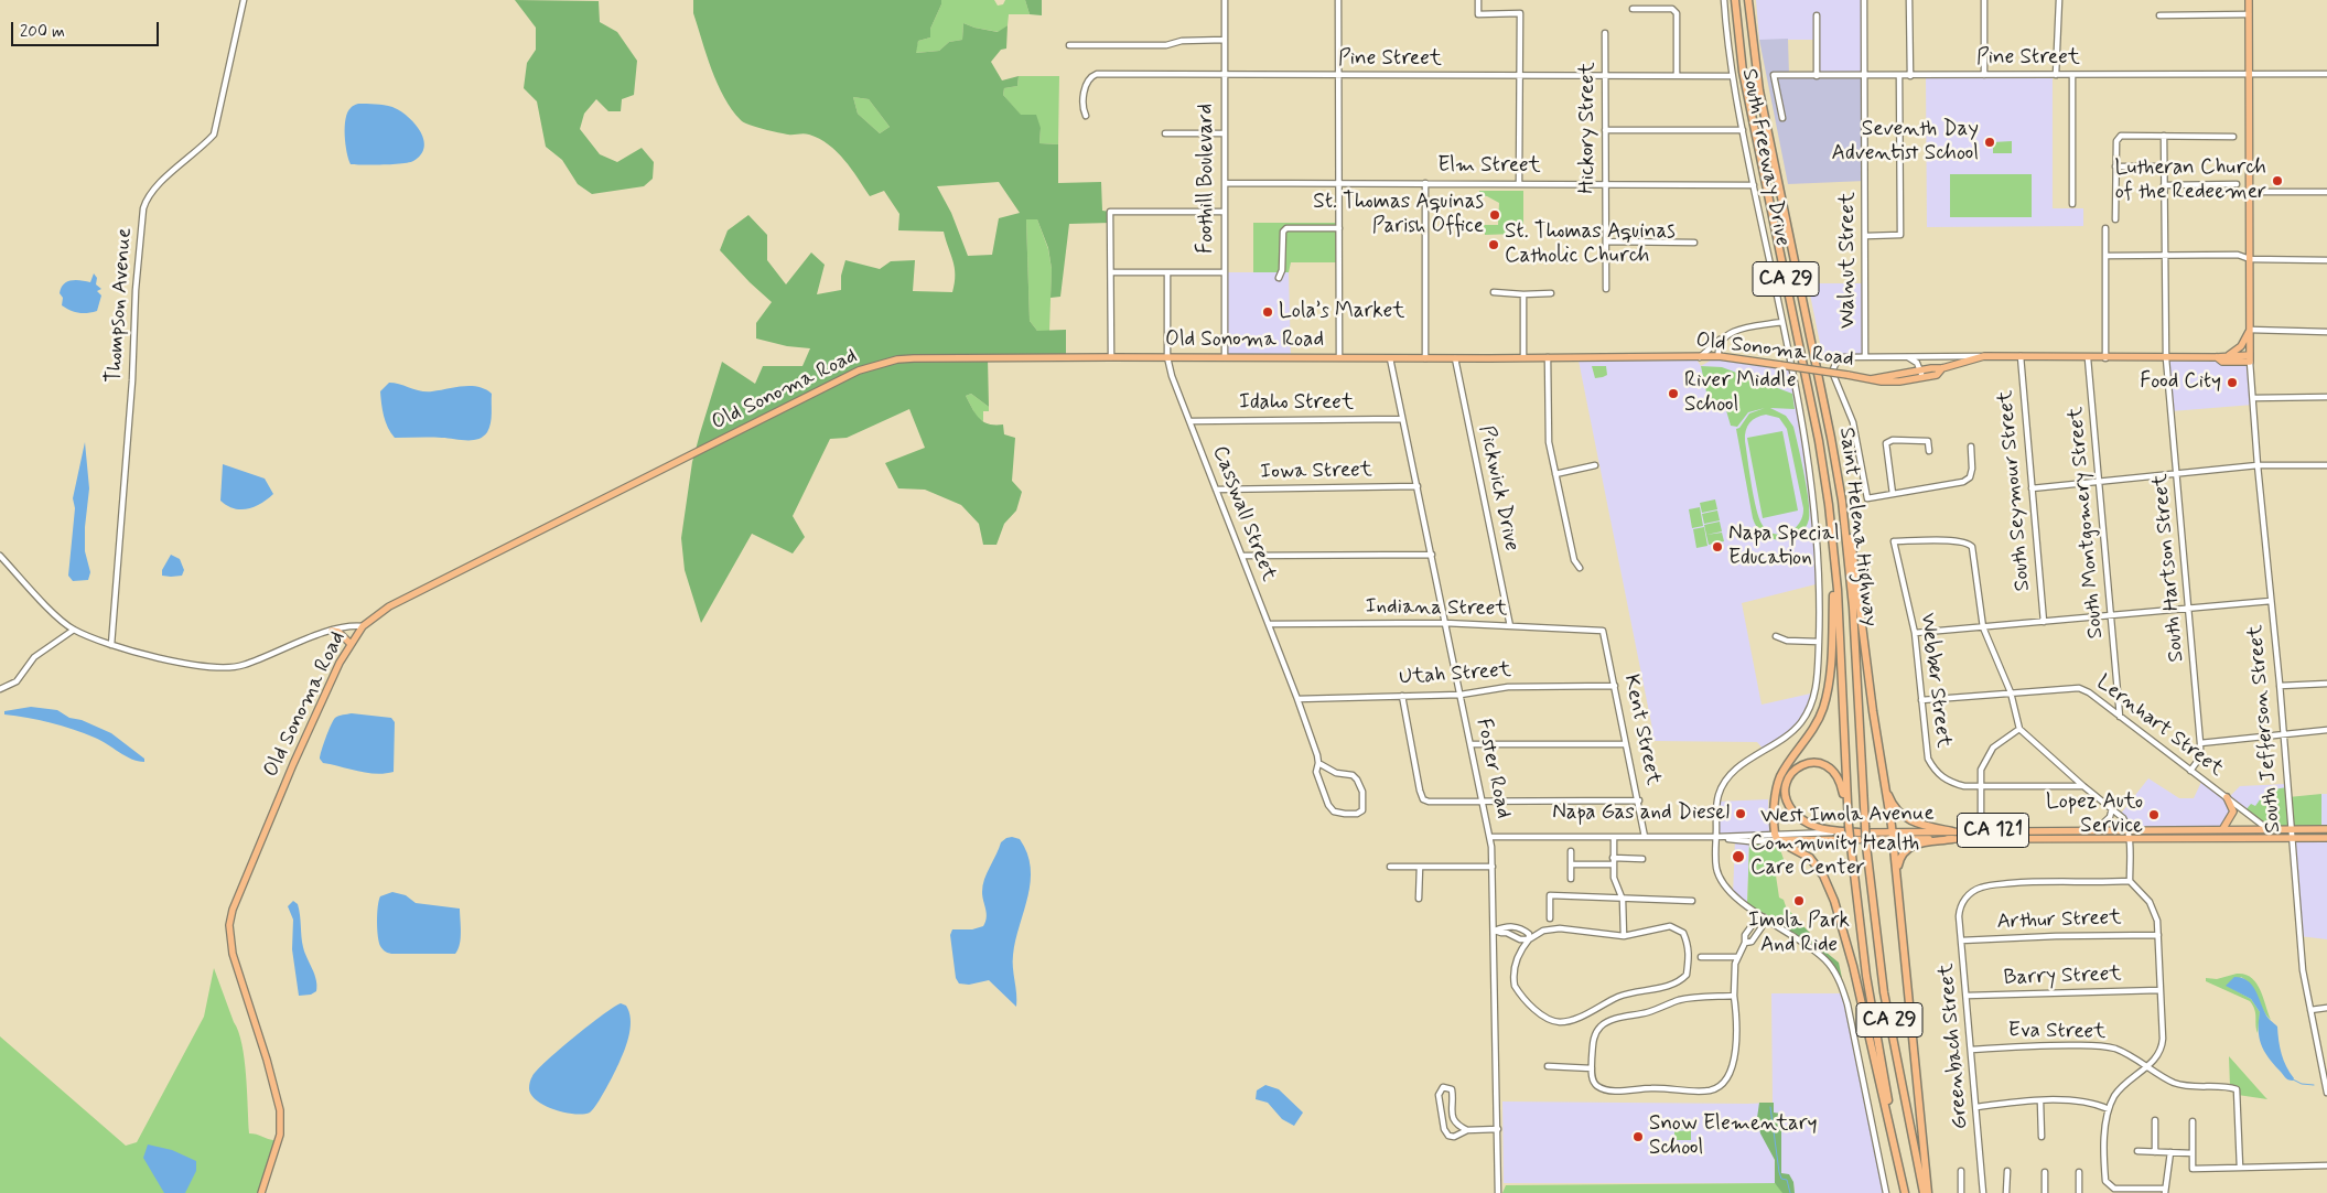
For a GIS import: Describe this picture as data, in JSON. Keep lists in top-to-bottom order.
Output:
{
  "streets": {
    "highway": ["CA 29", "Saint Helena Highway", "CA 121"],
    "main road": ["Old Sonoma Road", "West Imola Avenue"],
    "street": [
      "Pine Street",
      "Hickory Street",
      "South Freeway Drive",
      "Elm Street",
      "Foothill Boulevard",
      "Walnut Street",
      "Thompson Avenue",
      "Idaho Street",
      "Iowa Street",
      "Pickwick Drive",
      "South Seymour Street",
      "Casswall Street",
      "South Montgomery Street",
      "South Hartson Street",
      "Indiana Street",
      "Utah Street",
      "Webber Street",
      "Lernhart Street",
      "South Jefferson Street",
      "Kent Street",
      "Foster Road",
      "Arthur Street",
      "Barry Street",
      "Eva Street",
      "Greenbach Street"
    ]
  },
  "crossings": [
    ["Pine Street", "Hickory Street"],
    ["Pine Street", "South Freeway Drive"],
    ["Pine Street", "Foothill Boulevard"],
    ["Pine Street", "Walnut Street"],
    ["Hickory Street", "Elm Street"],
    ["South Freeway Drive", "Elm Street"],
    ["South Freeway Drive", "West Imola Avenue"],
    ["Elm Street", "Foothill Boulevard"],
    ["Foothill Boulevard", "Old Sonoma Road"],
    ["Walnut Street", "Old Sonoma Road"],
    ["Old Sonoma Road", "Pickwick Drive"],
    ["Old Sonoma Road", "South Seymour Street"],
    ["Old Sonoma Road", "Casswall Street"],
    ["Old Sonoma Road", "South Montgomery Street"],
    ["Old Sonoma Road", "South Hartson Street"],
    ["Old Sonoma Road", "South Jefferson Street"],
    ["Old Sonoma Road", "Foster Road"],
    ["Idaho Street", "Casswall Street"],
    ["Idaho Street", "Foster Road"],
    ["Iowa Street", "Casswall Street"],
    ["Iowa Street", "Foster Road"],
    ["Pickwick Drive", "Indiana Street"],
    ["Casswall Street", "Indiana Street"],
    ["Casswall Street", "Utah Street"],
    ["South Montgomery Street", "Lernhart Street"],
    ["Saint Helena Highway", "CA 121"],
    ["South Hartson Street", "Lernhart Street"],
    ["Indiana Street", "Kent Street"],
    ["Indiana Street", "Foster Road"],
    ["Utah Street", "Kent Street"],
    ["Utah Street", "Foster Road"],
    ["Webber Street", "Lernhart Street"],
    ["Lernhart Street", "West Imola Avenue"],
    ["South Jefferson Street", "West Imola Avenue"],
    ["Kent Street", "West Imola Avenue"],
    ["Foster Road", "West Imola Avenue"],
    ["West Imola Avenue", "CA 121"],
    ["Arthur Street", "Greenbach Street"],
    ["Barry Street", "Greenbach Street"],
    ["Eva Street", "Greenbach Street"]
  ],
  "places": [
    "Seventh Day Adventist School",
    "Lutheran Church of the Redeemer",
    "St. Thomas Aquinas Parish Office",
    "St. Thomas Aquinas Catholic Church",
    "Lola’s Market",
    "Food City",
    "River Middle School",
    "Napa Special Education",
    "Napa Gas and Diesel",
    "Lopez Auto Service",
    "Community Health Care Center",
    "Imola Park And Ride",
    "Snow Elementary School"
  ],
  "scale_bar": "200 m"
}
